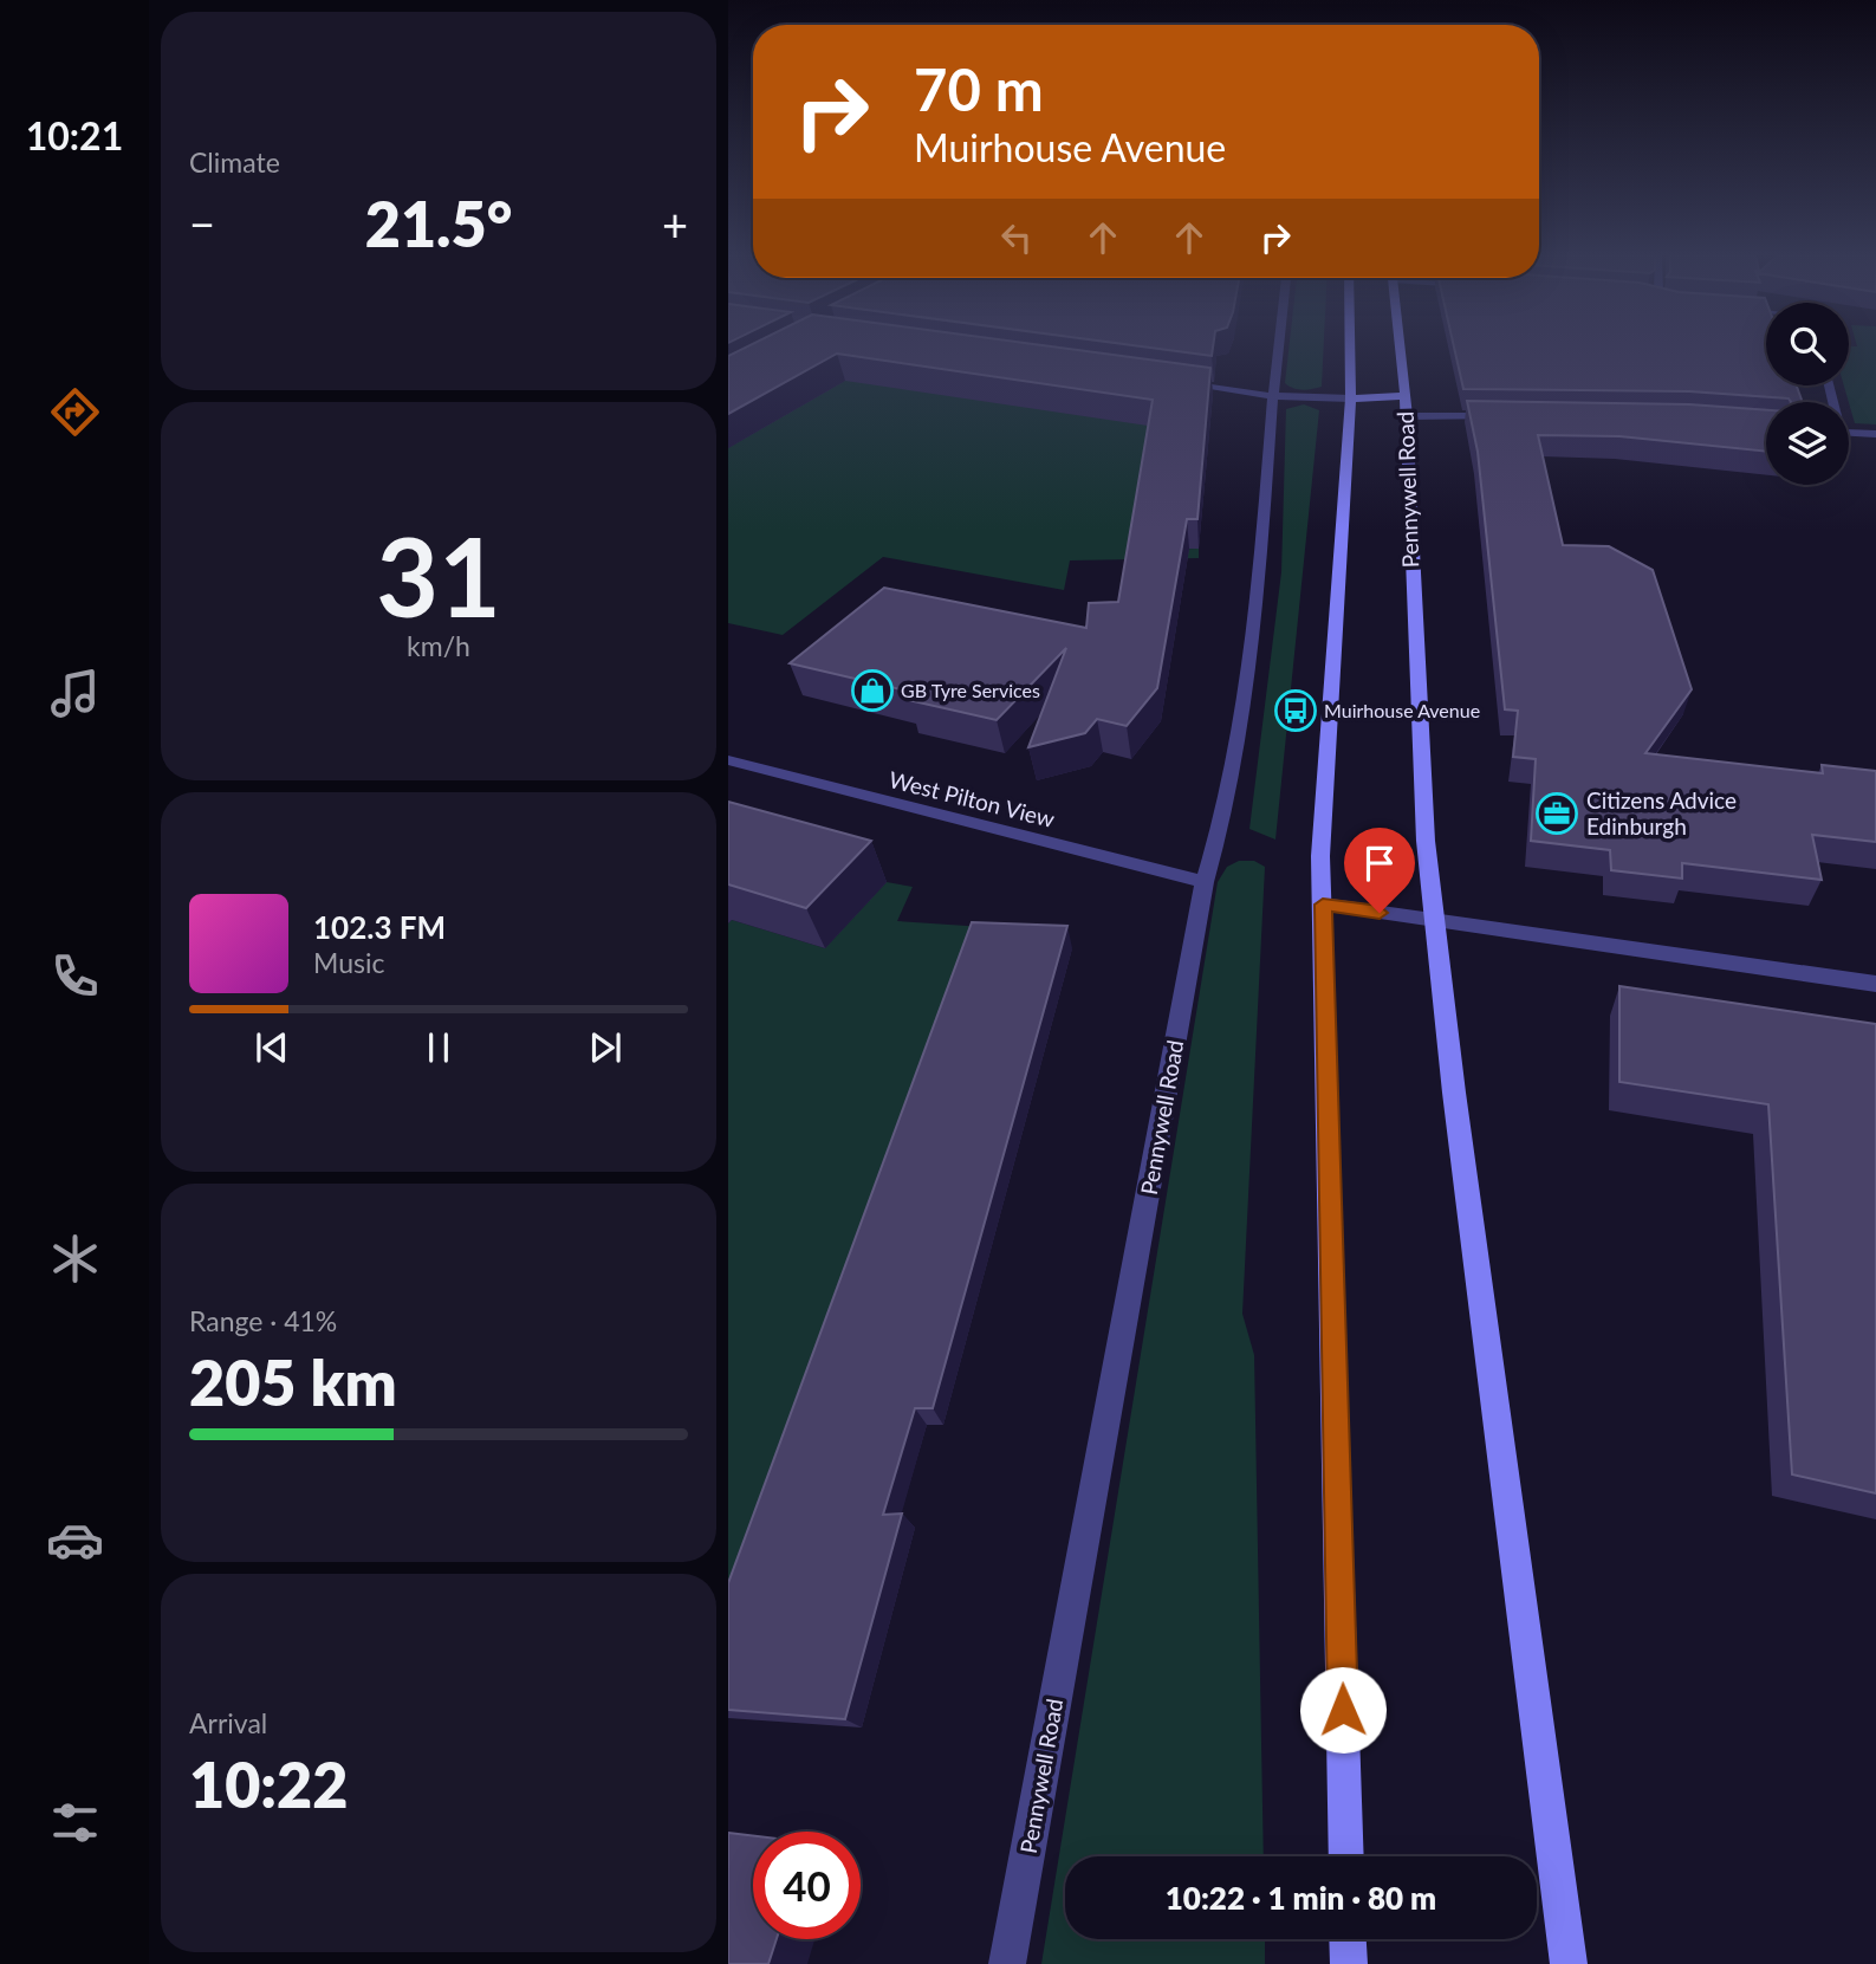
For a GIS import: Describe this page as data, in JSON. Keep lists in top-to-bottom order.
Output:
{
  "streets": {
    "street": ["Pennywell Road", "West Pilton View"]
  },
  "crossings": [
    ["Pennywell Road", "West Pilton View"]
  ],
  "places": {
    "shop": ["GB Tyre Services"],
    "bus stop": ["Muirhouse Avenue"],
    "office": ["Citizens Advice Edinburgh"]
  },
  "page": {
    "tabs": "10:21",
    "tile": [
      "Climate",
      ["31", "km/h"],
      ["Range · 41%", "205 km"],
      ["Arrival", "10:22"]
    ],
    "turn": ["70 m", "Muirhouse Avenue"],
    "heat": ["−", "21.5°", "+"],
    "song": ["102.3 FM", "Music"],
    "limit": "40",
    "trip": "10:22 · 1 min · 80 m"
  }
}
